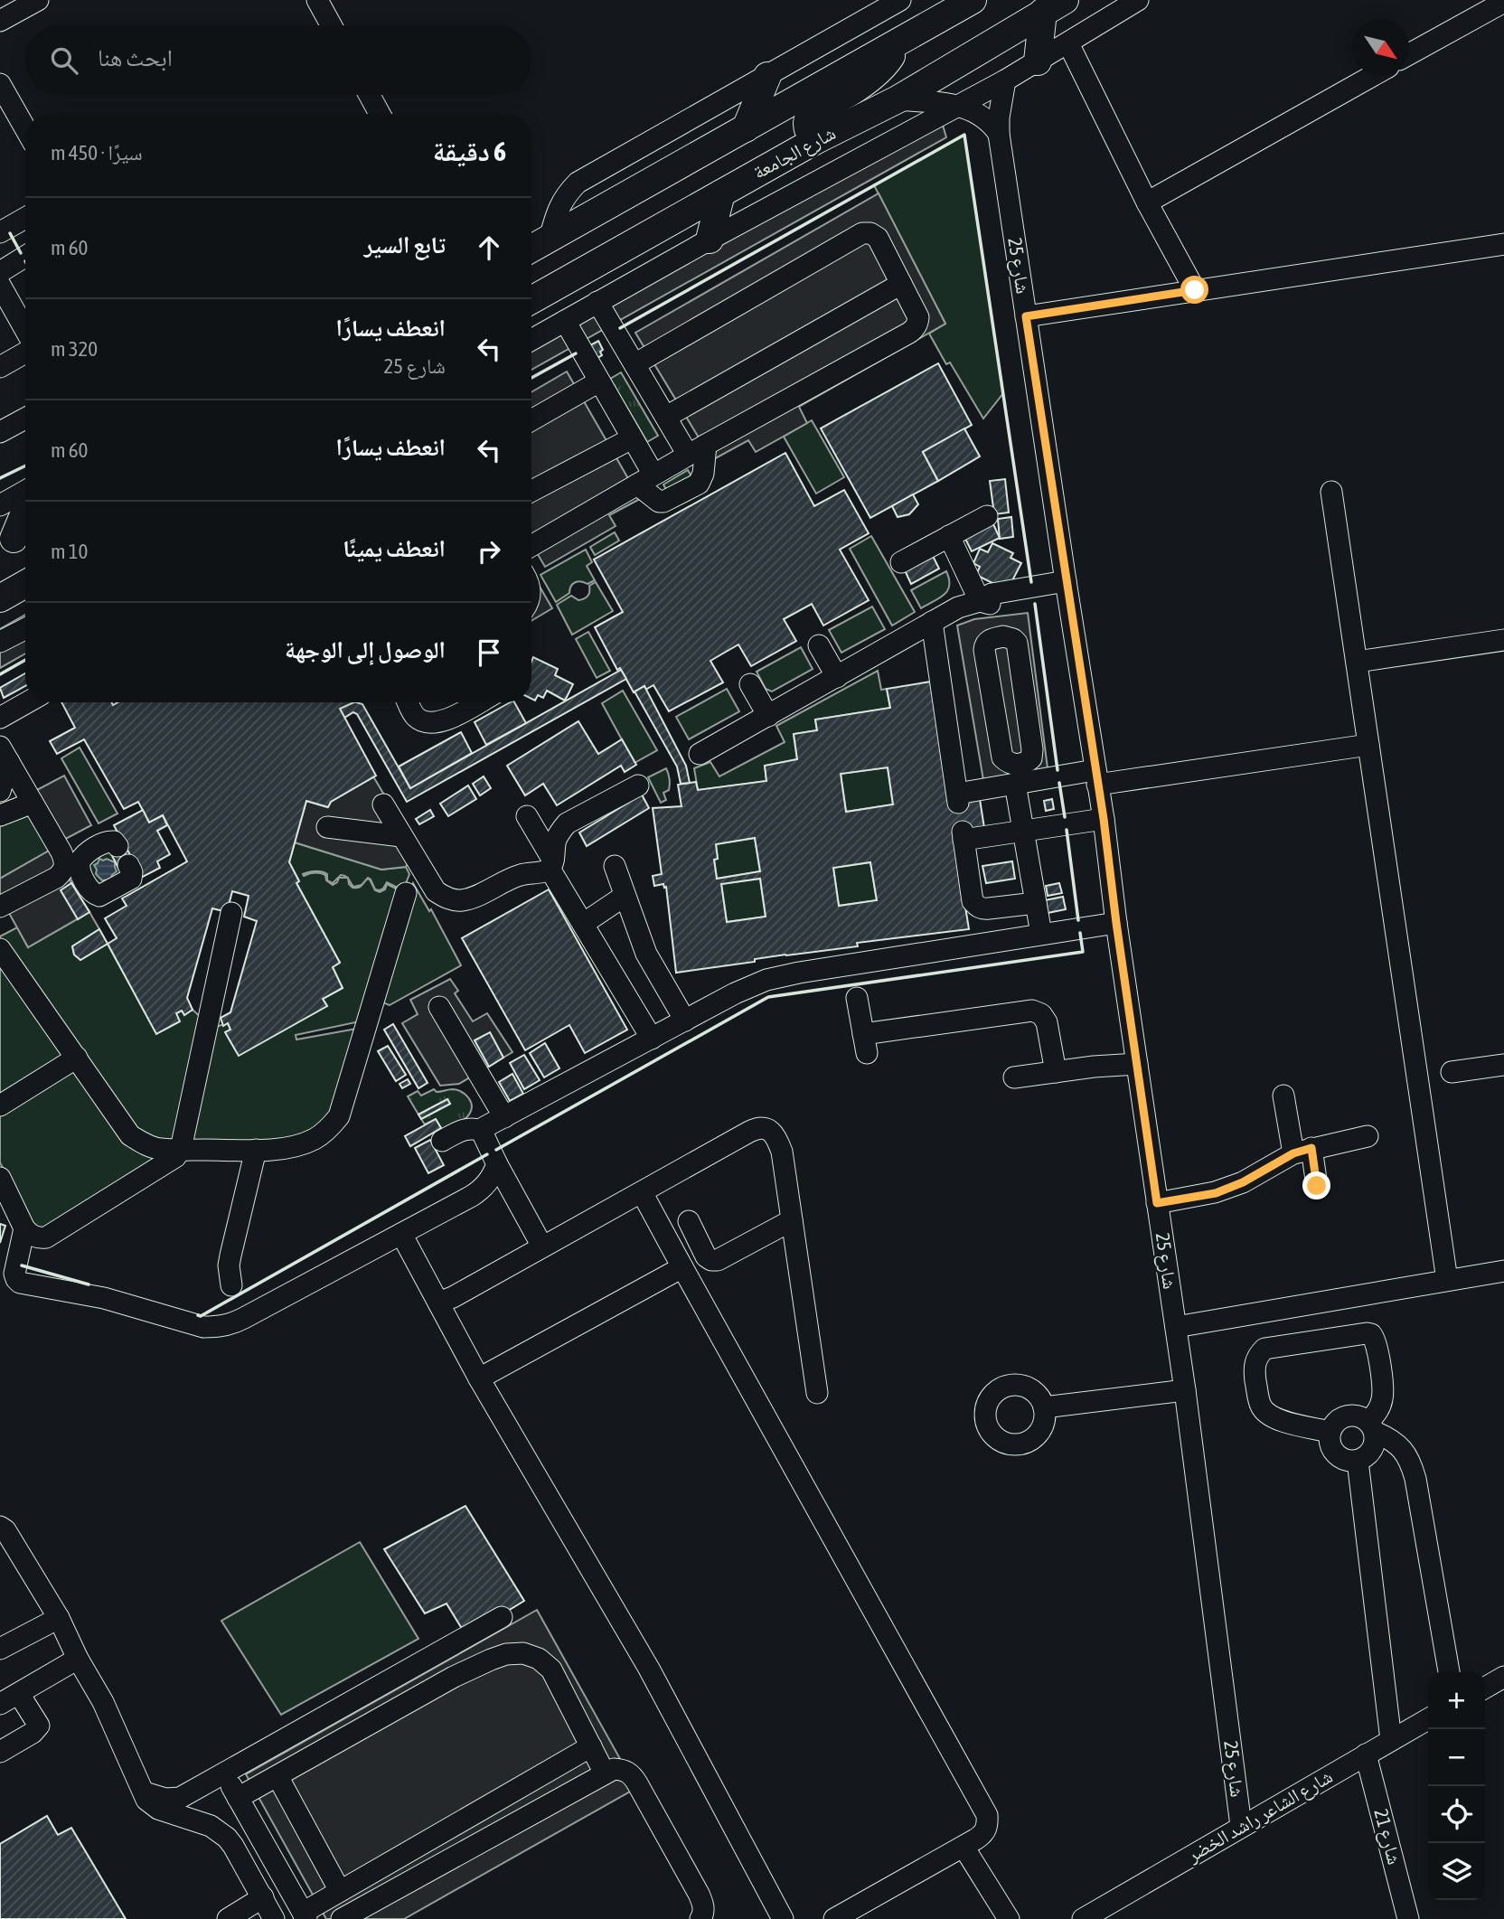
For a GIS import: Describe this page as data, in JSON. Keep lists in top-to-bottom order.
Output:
{
  "streets": {
    "main road": ["شارع الجامعة"],
    "street": ["شارع 25", "شارع الشاعر راشد الخضر", "شارع 21"]
  },
  "crossings": [
    ["شارع 25", "شارع الشاعر راشد الخضر"],
    ["شارع الشاعر راشد الخضر", "شارع 21"]
  ],
  "north": "bottom right",
  "page": {
    "search": "ابحث هنا",
    "heading": ["6 دقيقة", "سيرًا · 450 m"],
    "list": [
      ["تابع السير", "60 m"],
      ["انعطف يسارًا", "شارع 25", "320 m"],
      ["انعطف يسارًا", "60 m"],
      ["انعطف يمينًا", "10 m"],
      "الوصول إلى الوجهة"
    ],
    "map_buttons": ["+", "−"]
  }
}
